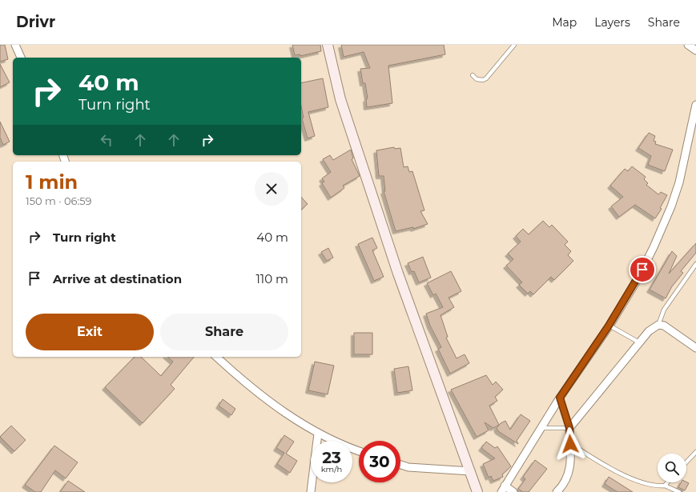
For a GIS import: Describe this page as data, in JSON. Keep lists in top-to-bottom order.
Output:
{
  "page": {
    "header": "Drivr",
    "nav": ["Map", "Layers", "Share"],
    "turn": ["40 m", "Turn right"],
    "heading": ["1 min", "150 m · 06:59"],
    "list": [
      {
        "name": "Turn right",
        "value": "40 m"
      },
      {
        "name": "Arrive at destination",
        "value": "110 m"
      }
    ],
    "buttons": ["Exit", "Share"],
    "speed": "23 km/h",
    "limit": "30"
  }
}
